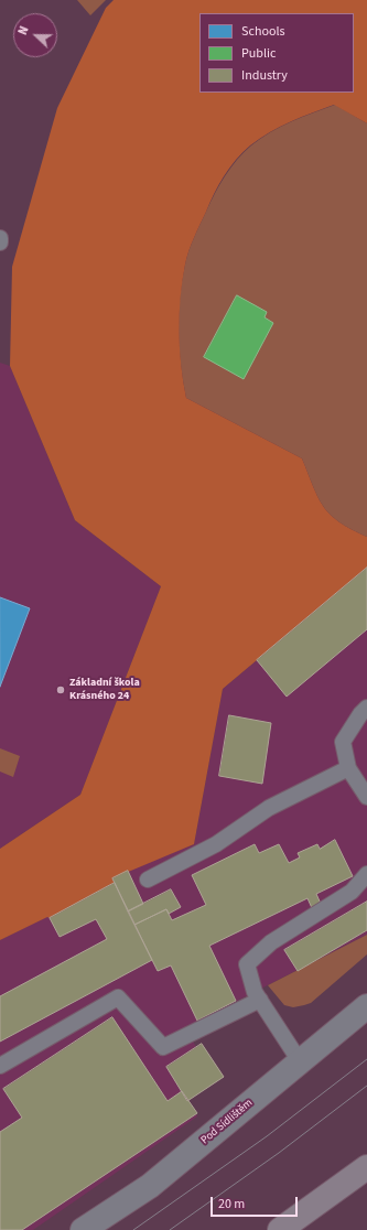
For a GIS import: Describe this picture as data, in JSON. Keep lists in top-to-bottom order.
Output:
{
  "streets": {
    "street": ["Pod Sídlištěm"]
  },
  "places": ["Základní škola Krásného 24"],
  "legend": ["Schools", "Public", "Industry"],
  "scale_bar": "20 m",
  "north": "left"
}
